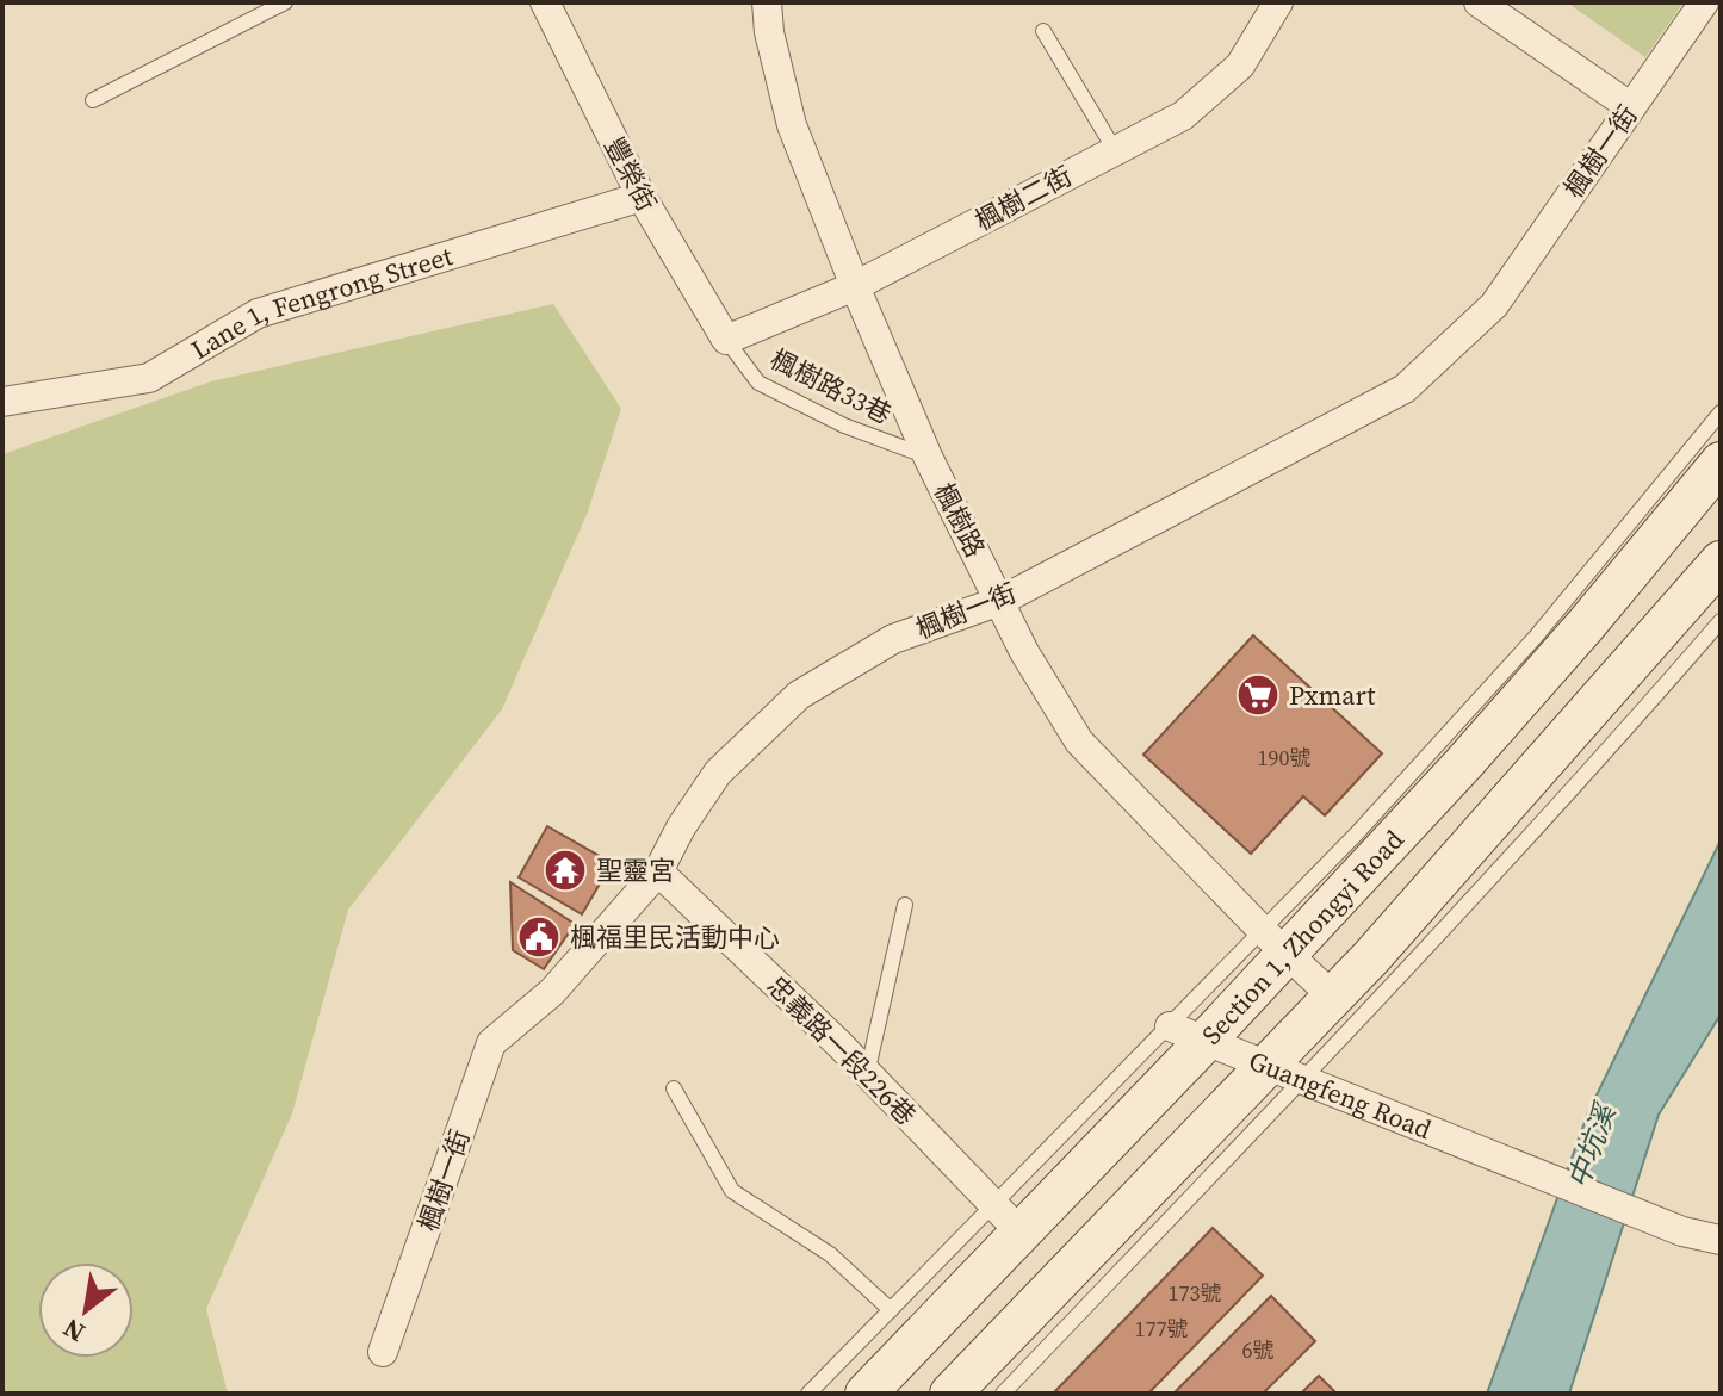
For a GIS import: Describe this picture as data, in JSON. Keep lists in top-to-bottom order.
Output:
{
  "streets": {
    "main road": ["Section 1, Zhongyi Road"],
    "street": [
      "楓樹一街",
      "豐榮街",
      "楓樹二街",
      "Lane 1, Fengrong Street",
      "楓樹路",
      "忠義路一段226巷",
      "Guangfeng Road"
    ],
    "lane": ["楓樹路33巷"]
  },
  "crossings": [
    ["楓樹一街", "楓樹路"],
    ["楓樹一街", "忠義路一段226巷"],
    ["豐榮街", "楓樹二街"],
    ["豐榮街", "Lane 1, Fengrong Street"],
    ["豐榮街", "楓樹路33巷"],
    ["楓樹二街", "楓樹路33巷"],
    ["楓樹二街", "楓樹路"],
    ["楓樹路33巷", "楓樹路"],
    ["楓樹路", "Section 1, Zhongyi Road"],
    ["Section 1, Zhongyi Road", "忠義路一段226巷"],
    ["Section 1, Zhongyi Road", "Guangfeng Road"]
  ],
  "water": ["中坑溪"],
  "places": {
    "supermarket": ["Pxmart"],
    "temple": ["聖靈宮"],
    "public building": ["楓福里民活動中心"]
  },
  "house_numbers": [
    "190號",
    "173號",
    "177號",
    "6號"
  ],
  "north": "bottom left"
}
